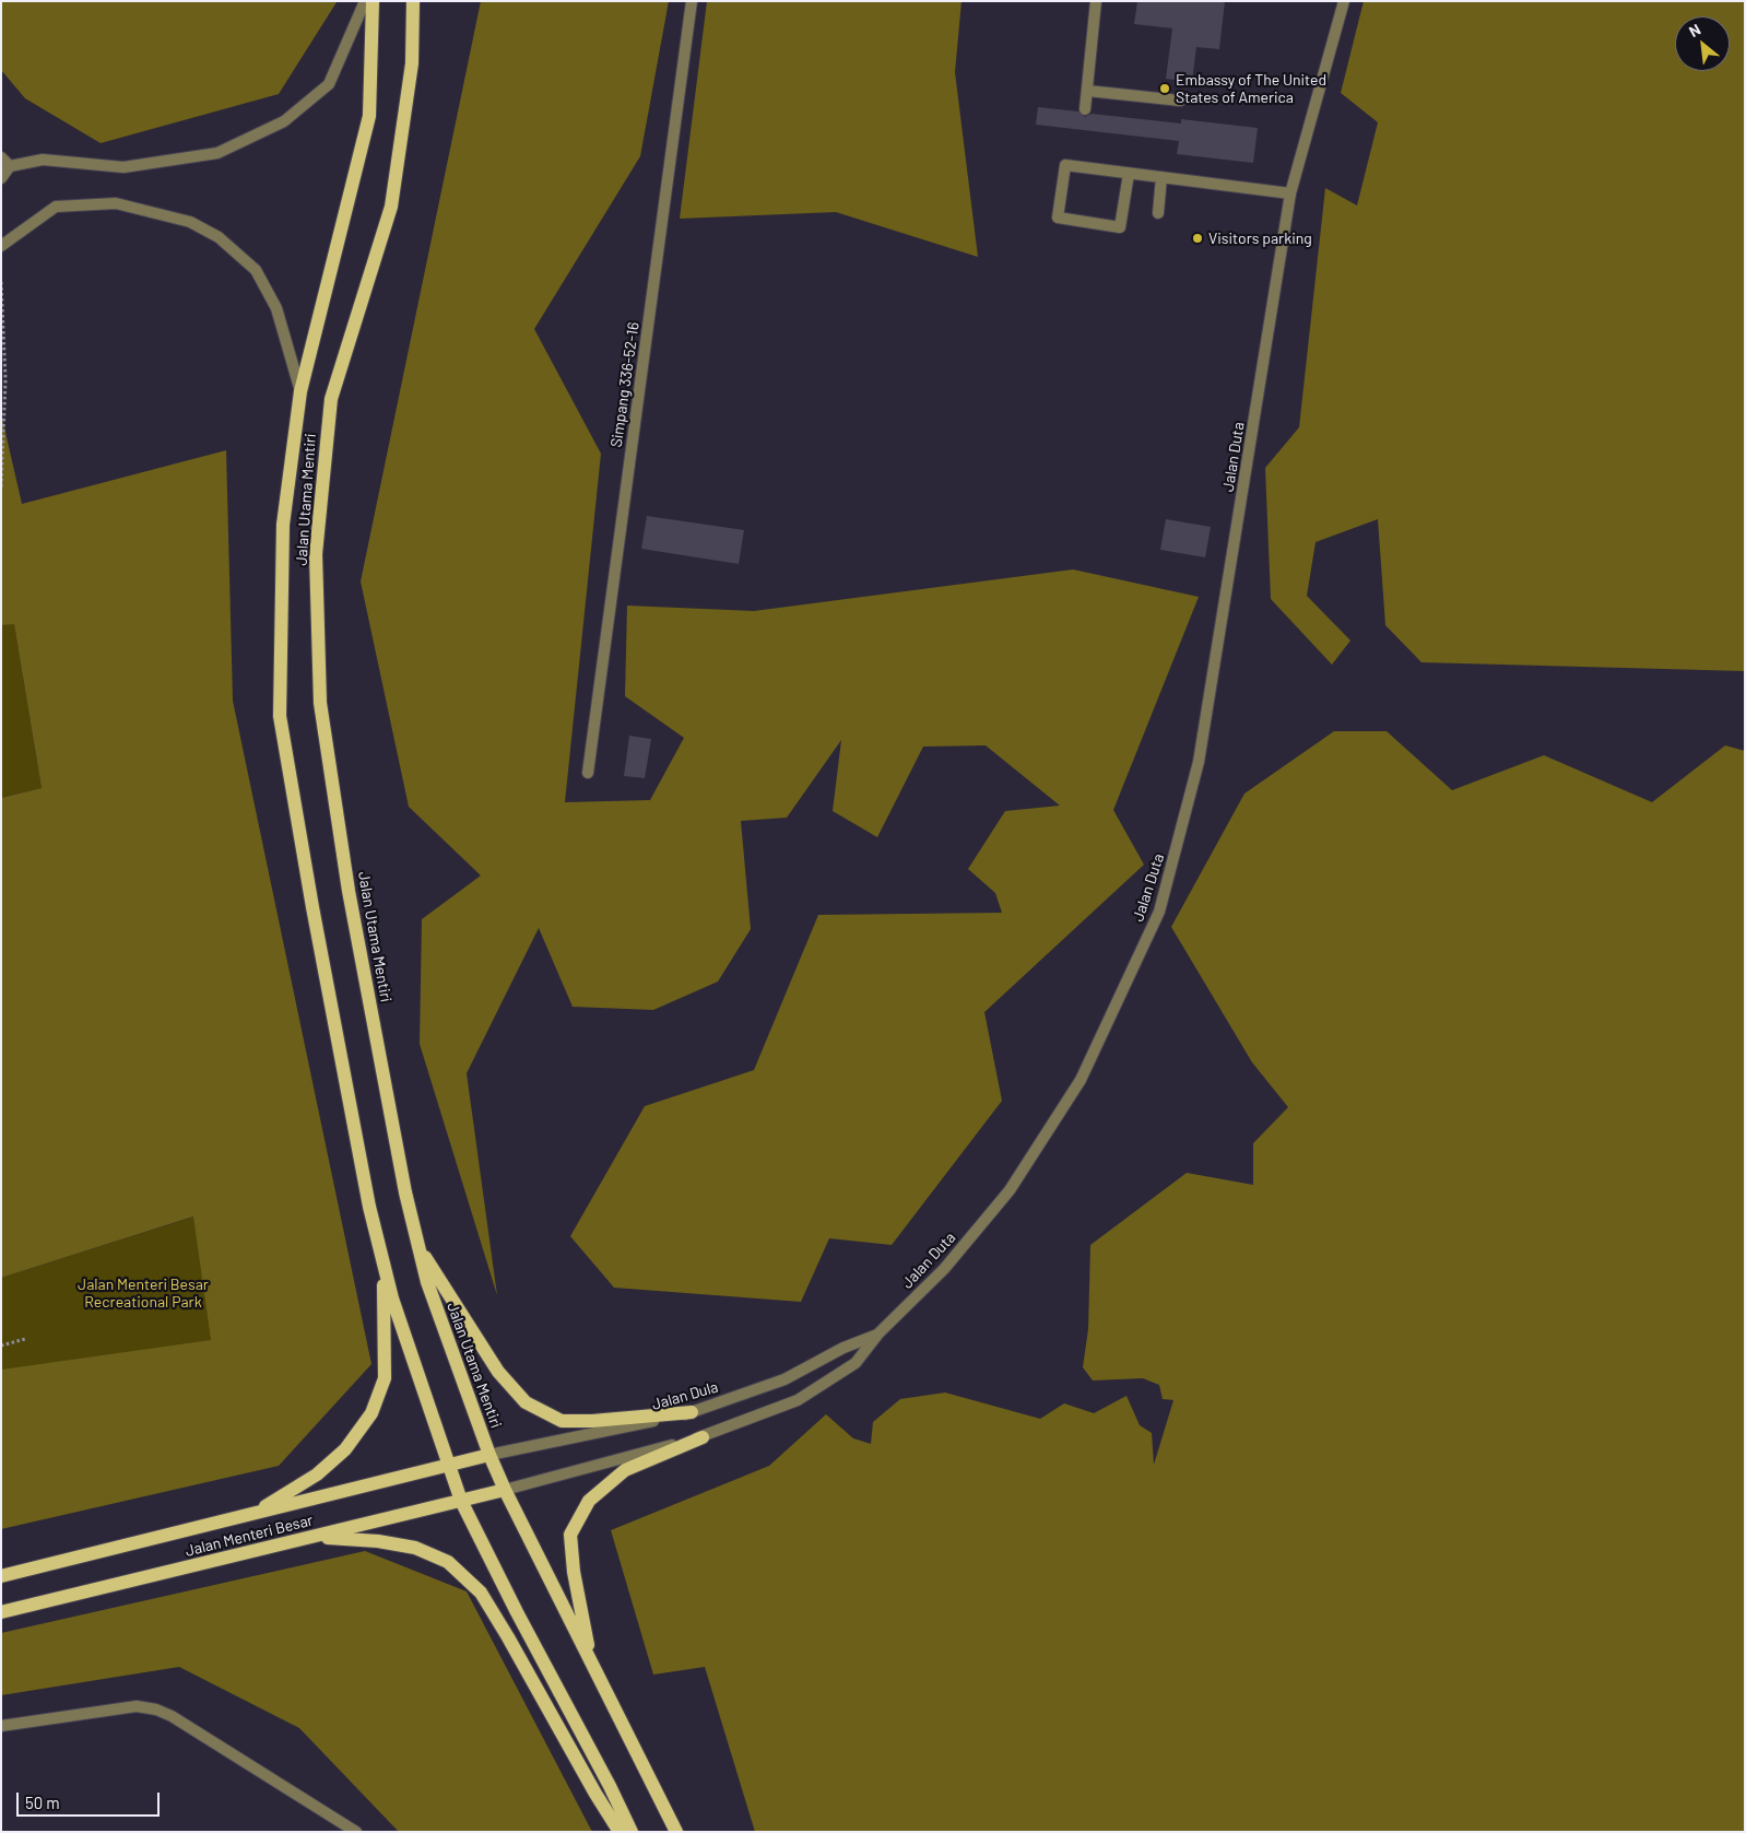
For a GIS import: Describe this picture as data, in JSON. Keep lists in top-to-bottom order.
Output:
{
  "streets": {
    "main road": ["Jalan Utama Mentiri", "Jalan Menteri Besar"],
    "street": ["Simpang 336-52-16", "Jalan Duta", "Jalan Dula"]
  },
  "crossings": [
    ["Jalan Duta", "Jalan Utama Mentiri"],
    ["Jalan Duta", "Jalan Dula"],
    ["Jalan Duta", "Jalan Menteri Besar"],
    ["Jalan Utama Mentiri", "Jalan Dula"],
    ["Jalan Utama Mentiri", "Jalan Menteri Besar"],
    ["Jalan Dula", "Jalan Menteri Besar"]
  ],
  "parks": ["Jalan Menteri Besar Recreational Park"],
  "places": ["Embassy of The United States of America", "Visitors parking"],
  "scale_bar": "50 m",
  "north": "top left"
}
